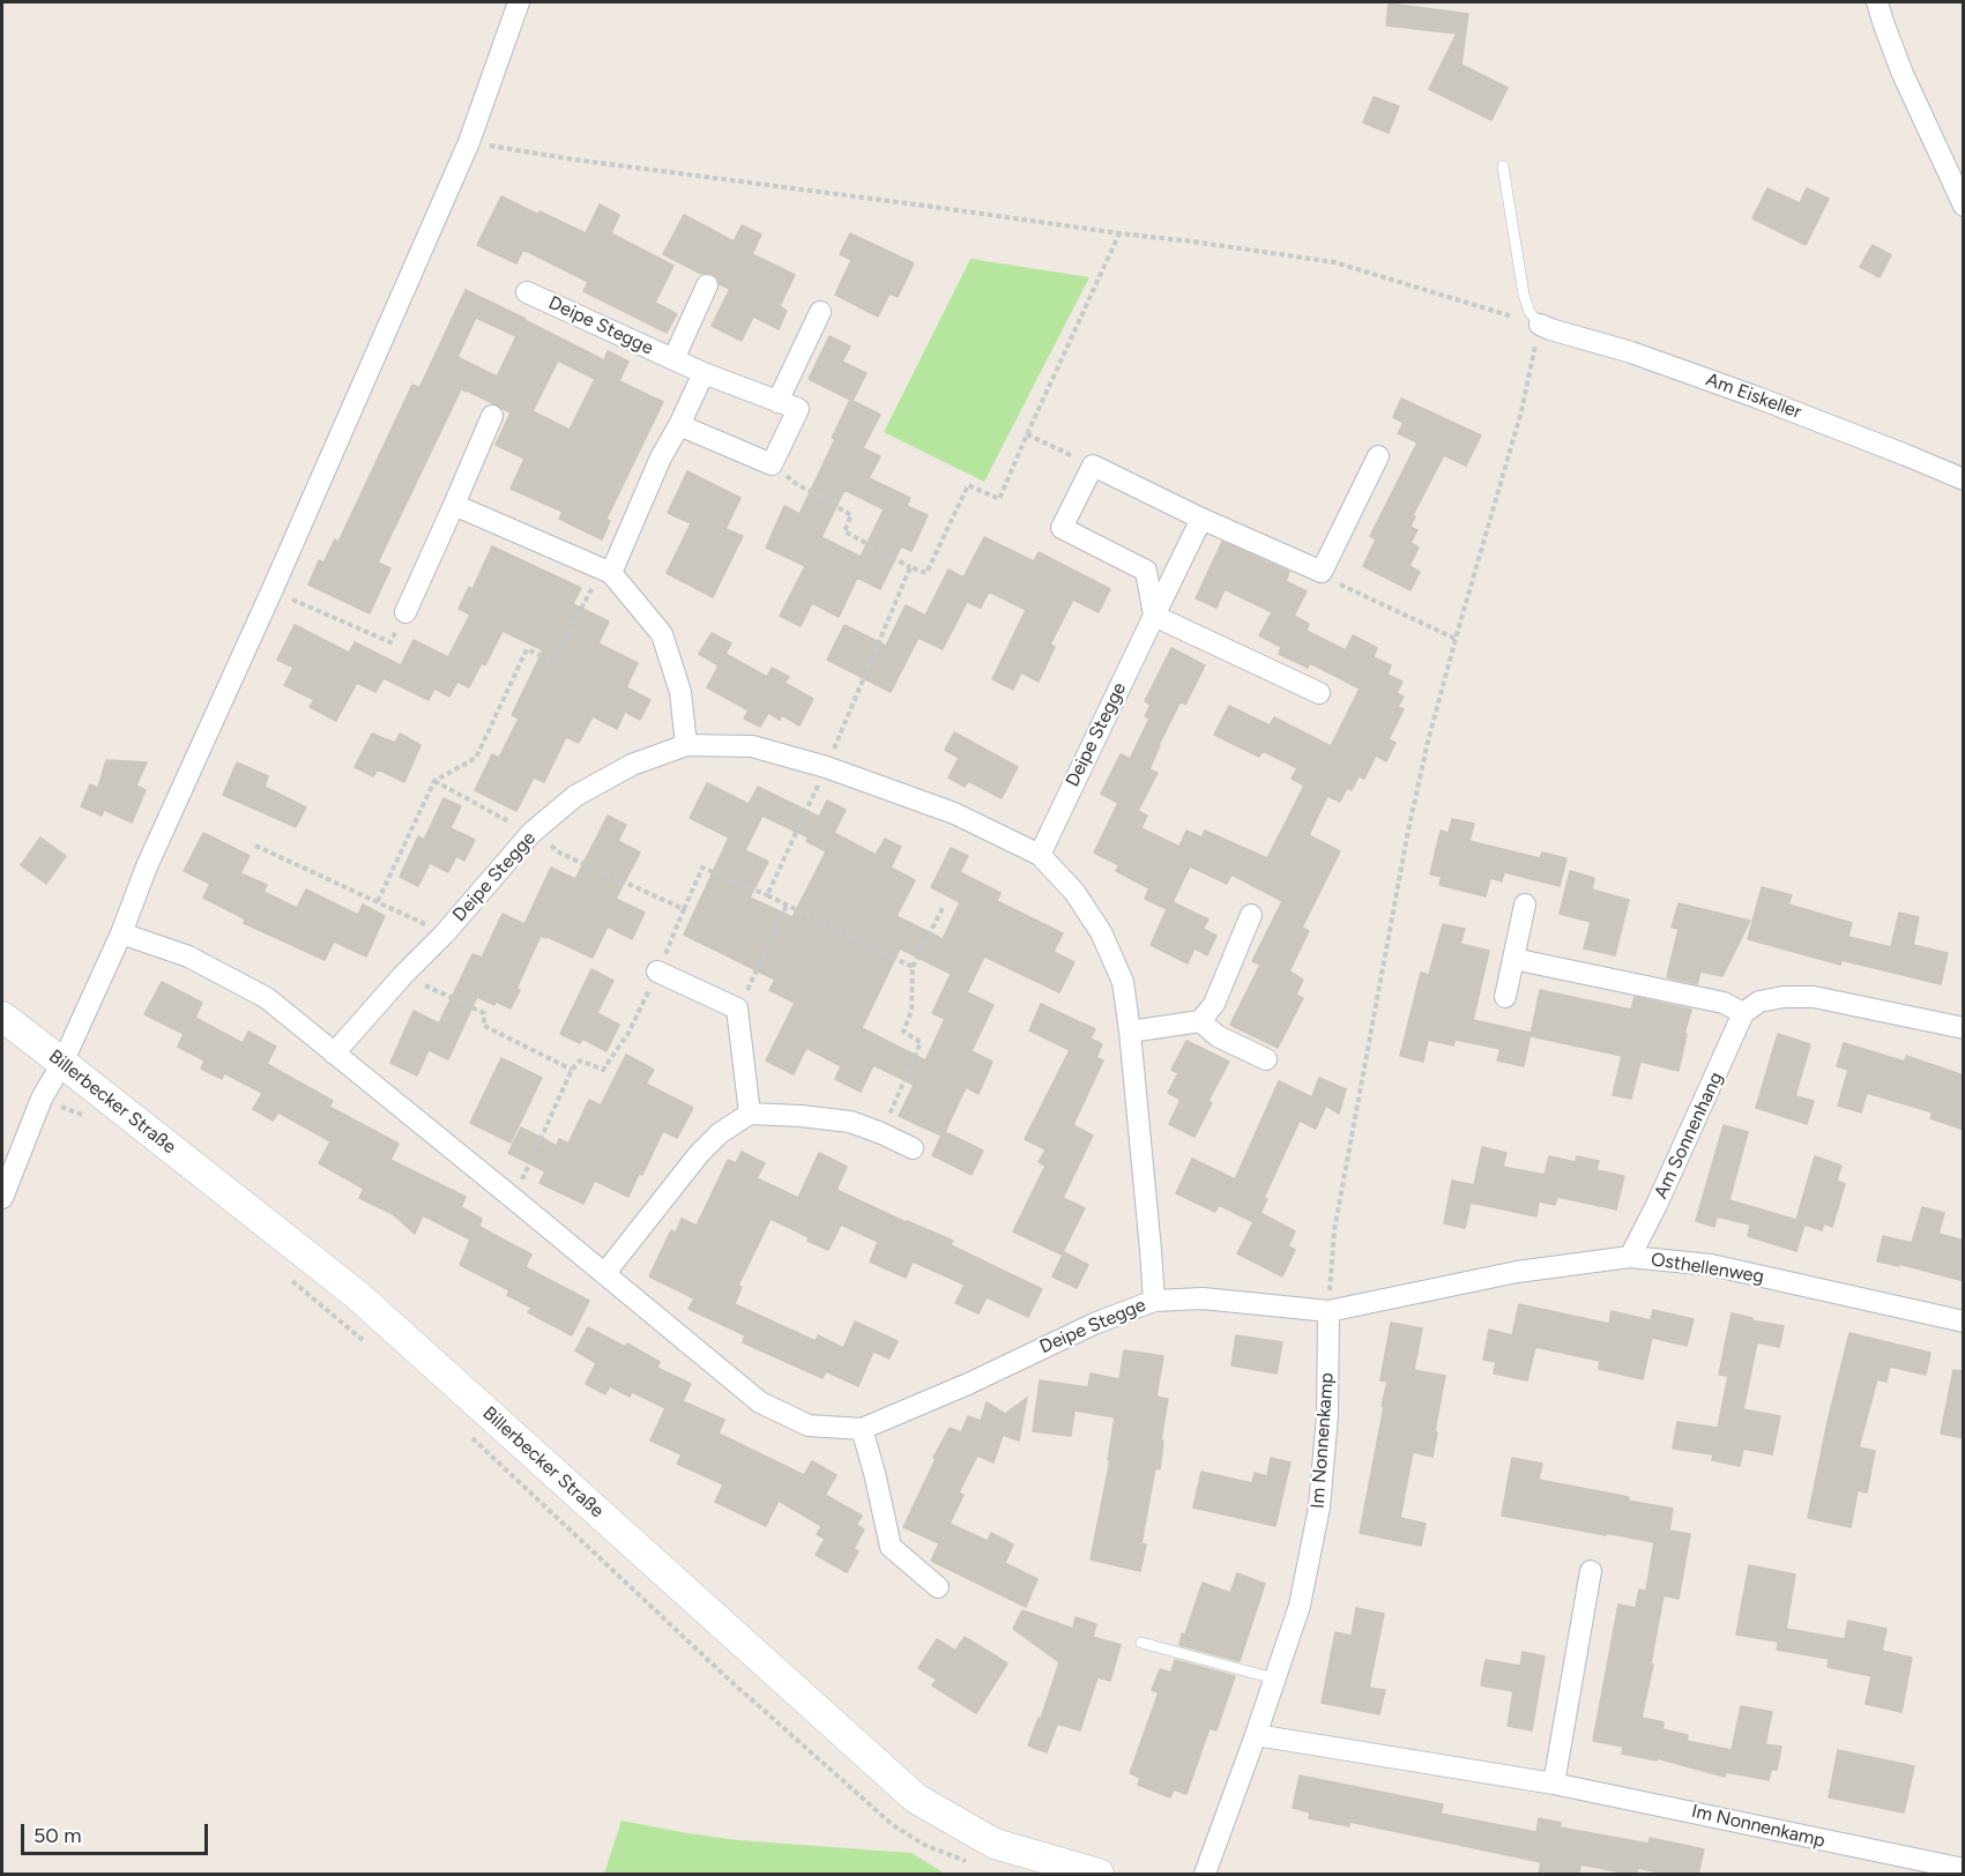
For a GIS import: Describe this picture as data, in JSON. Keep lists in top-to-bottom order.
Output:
{
  "streets": {
    "main road": ["Billerbecker Straße"],
    "street": [
      "Deipe Stegge",
      "Am Eiskeller",
      "Am Sonnenhang",
      "Osthellenweg",
      "Im Nonnenkamp"
    ]
  },
  "crossings": [
    ["Am Sonnenhang", "Osthellenweg"],
    ["Osthellenweg", "Im Nonnenkamp"]
  ],
  "scale_bar": "50 m"
}
